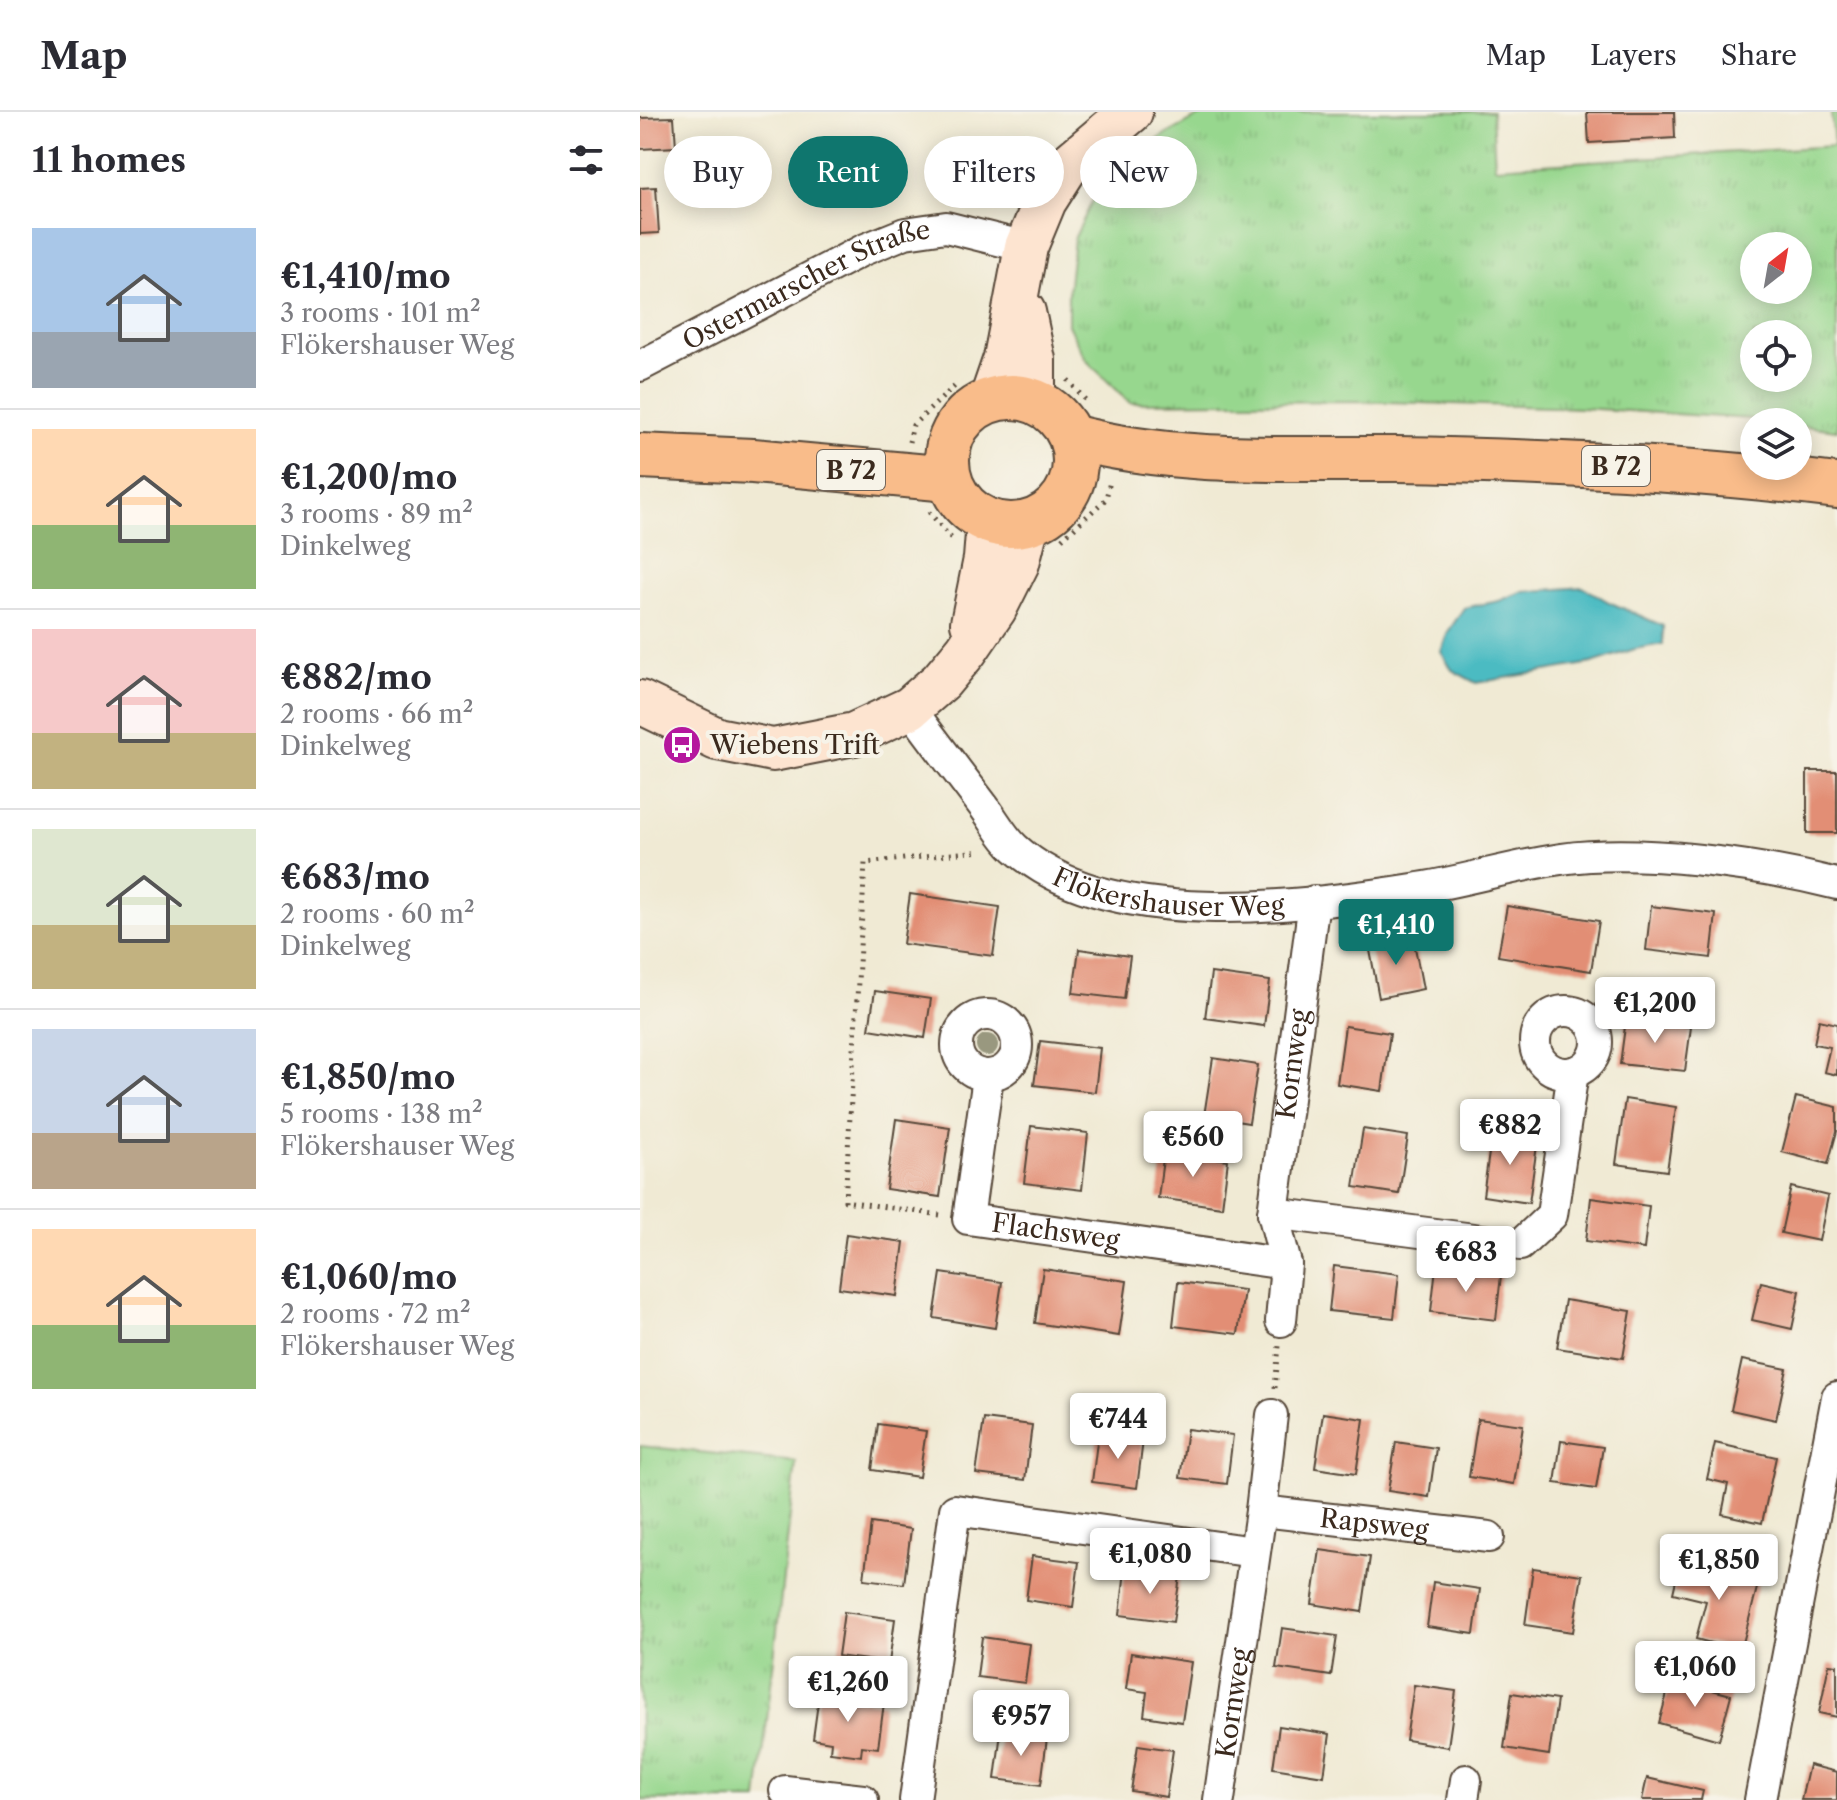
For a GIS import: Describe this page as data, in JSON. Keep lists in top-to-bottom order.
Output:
{
  "streets": {
    "main road": ["B 72"],
    "street": [
      "Ostermarscher Straße",
      "Flökershauser Weg",
      "Kornweg",
      "Flachsweg",
      "Rapsweg"
    ]
  },
  "crossings": [
    ["Flökershauser Weg", "Kornweg"],
    ["Kornweg", "Flachsweg"],
    ["Kornweg", "Rapsweg"]
  ],
  "places": {
    "bus stop": ["Wiebens Trift"]
  },
  "north": "top right",
  "page": {
    "header": "Map",
    "nav": ["Map", "Layers", "Share"],
    "heading": "11 homes",
    "chip": [
      "Buy",
      "Rent",
      "Filters",
      "New"
    ],
    "list": [
      {
        "name": "€1,410/mo",
        "note": "3 rooms · 101 m² · Flökershauser Weg"
      },
      {
        "name": "€1,200/mo",
        "note": "3 rooms · 89 m² · Dinkelweg"
      },
      {
        "name": "€882/mo",
        "note": "2 rooms · 66 m² · Dinkelweg"
      },
      {
        "name": "€683/mo",
        "note": "2 rooms · 60 m² · Dinkelweg"
      },
      {
        "name": "€1,850/mo",
        "note": "5 rooms · 138 m² · Flökershauser Weg"
      },
      {
        "name": "€1,060/mo",
        "note": "2 rooms · 72 m² · Flökershauser Weg"
      }
    ],
    "price": [
      "€1,410",
      "€1,200",
      "€882",
      "€560",
      "€683",
      "€744",
      "€1,080",
      "€1,850",
      "€1,060",
      "€1,260",
      "€957"
    ]
  }
}
